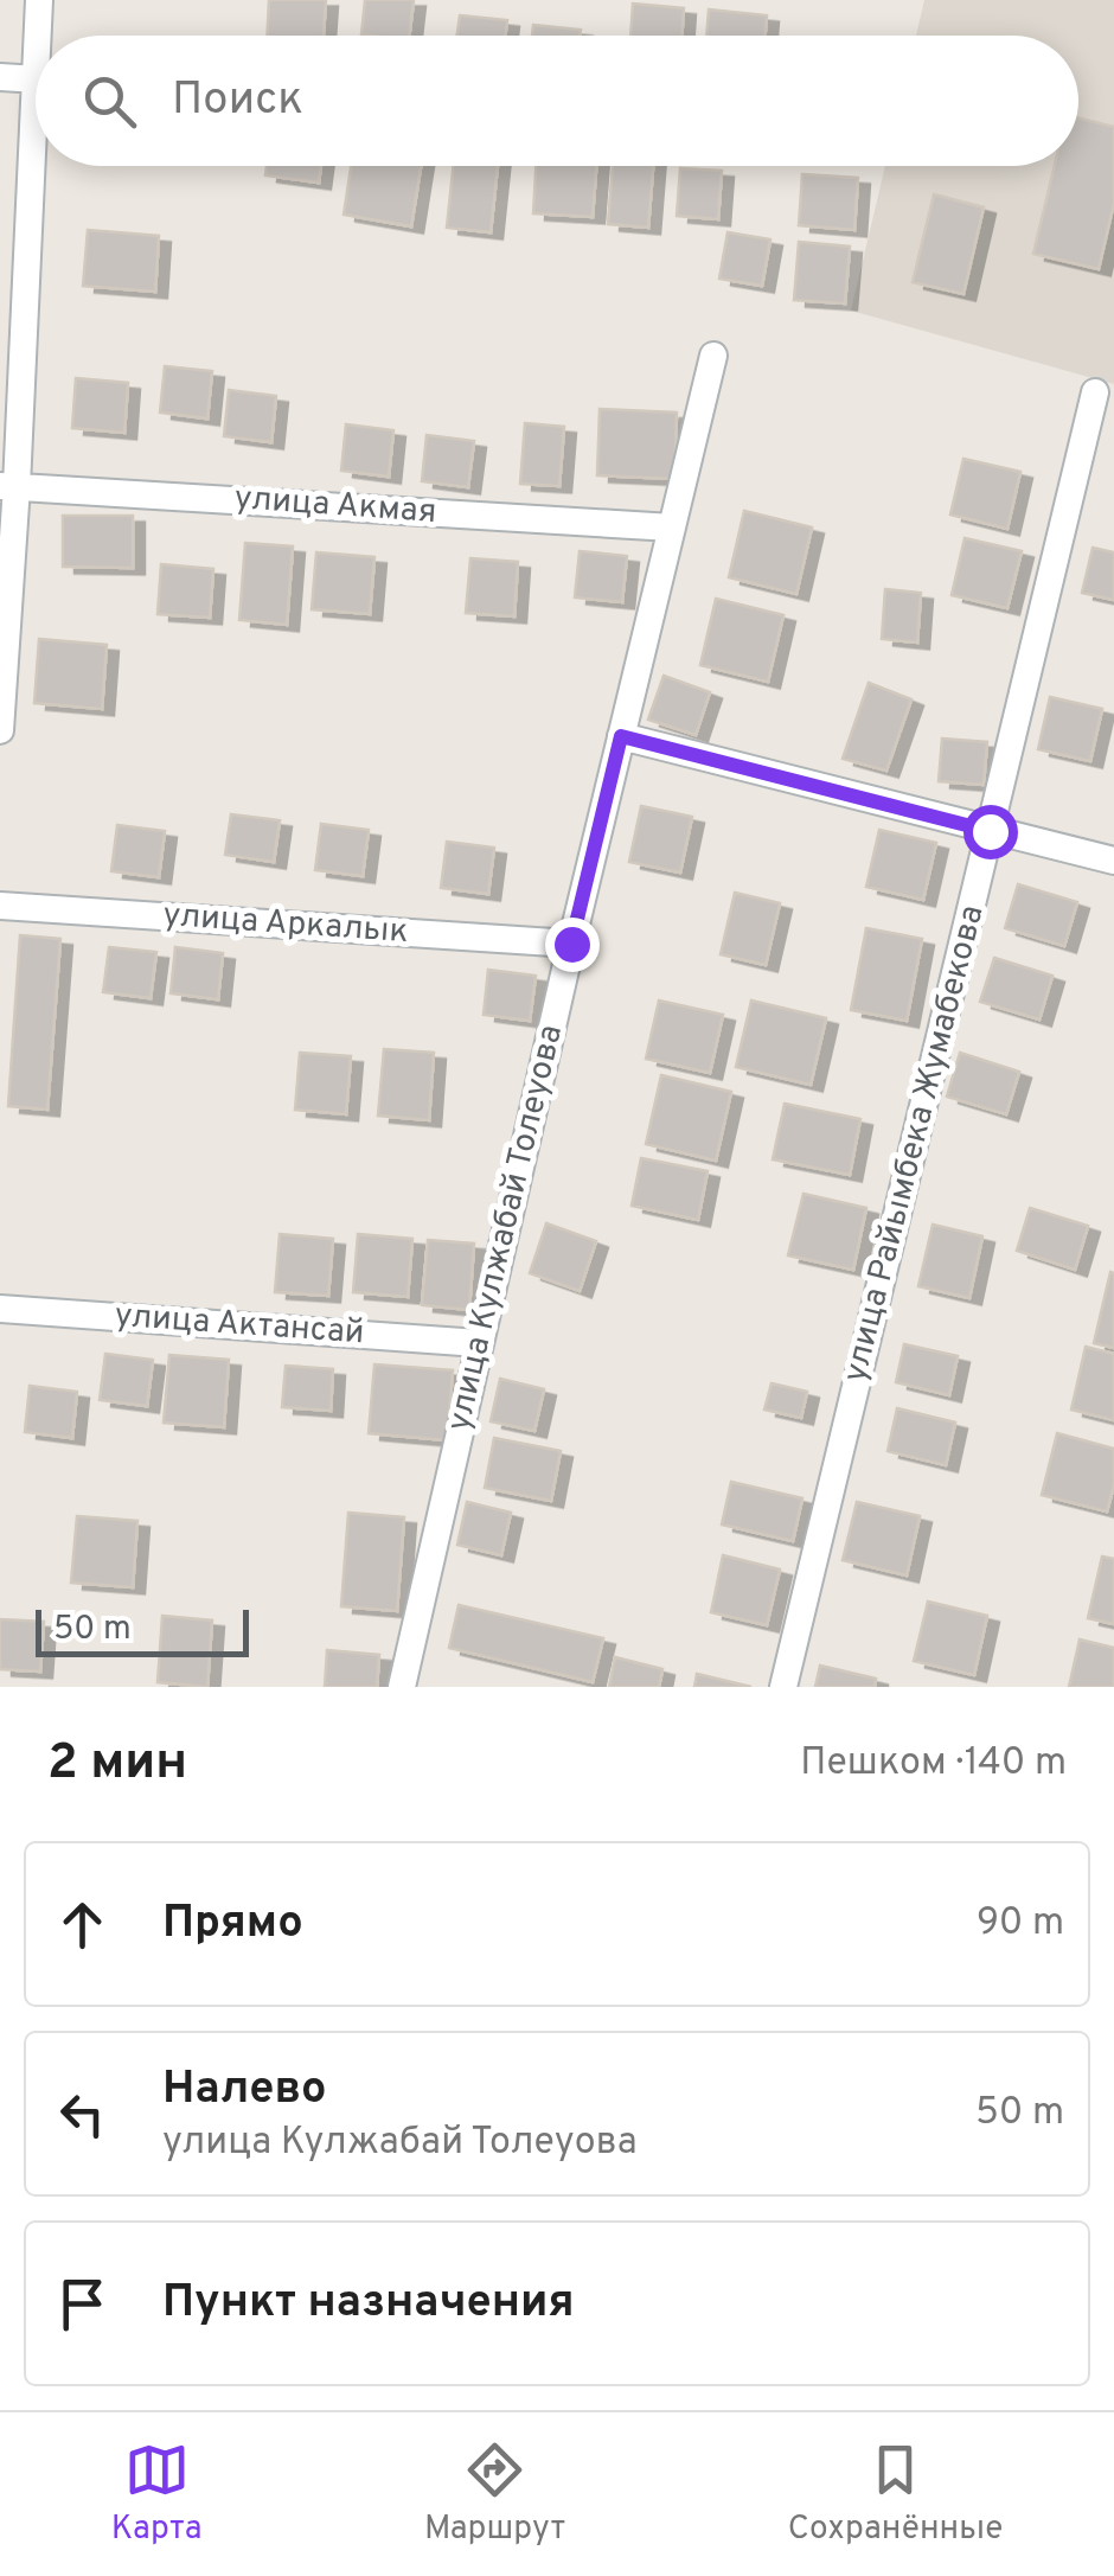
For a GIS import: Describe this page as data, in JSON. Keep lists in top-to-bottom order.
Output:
{
  "streets": {
    "street": [
      "улица Акмая",
      "улица Аркалык",
      "улица Райымбека Жумабекова",
      "улица Кулжабай Толеуова",
      "улица Актансай"
    ]
  },
  "crossings": [
    ["улица Акмая", "улица Кулжабай Толеуова"],
    ["улица Аркалык", "улица Кулжабай Толеуова"],
    ["улица Кулжабай Толеуова", "улица Актансай"]
  ],
  "scale_bar": "50 m",
  "page": {
    "search": "Поиск",
    "scale": "50 m",
    "heading": ["2 мин", "Пешком · 140 m"],
    "list": [
      ["Прямо", "90 m"],
      ["Налево", "улица Кулжабай Толеуова", "50 m"],
      "Пункт назначения"
    ],
    "nav": ["Карта", "Маршрут", "Сохранённые"]
  }
}
